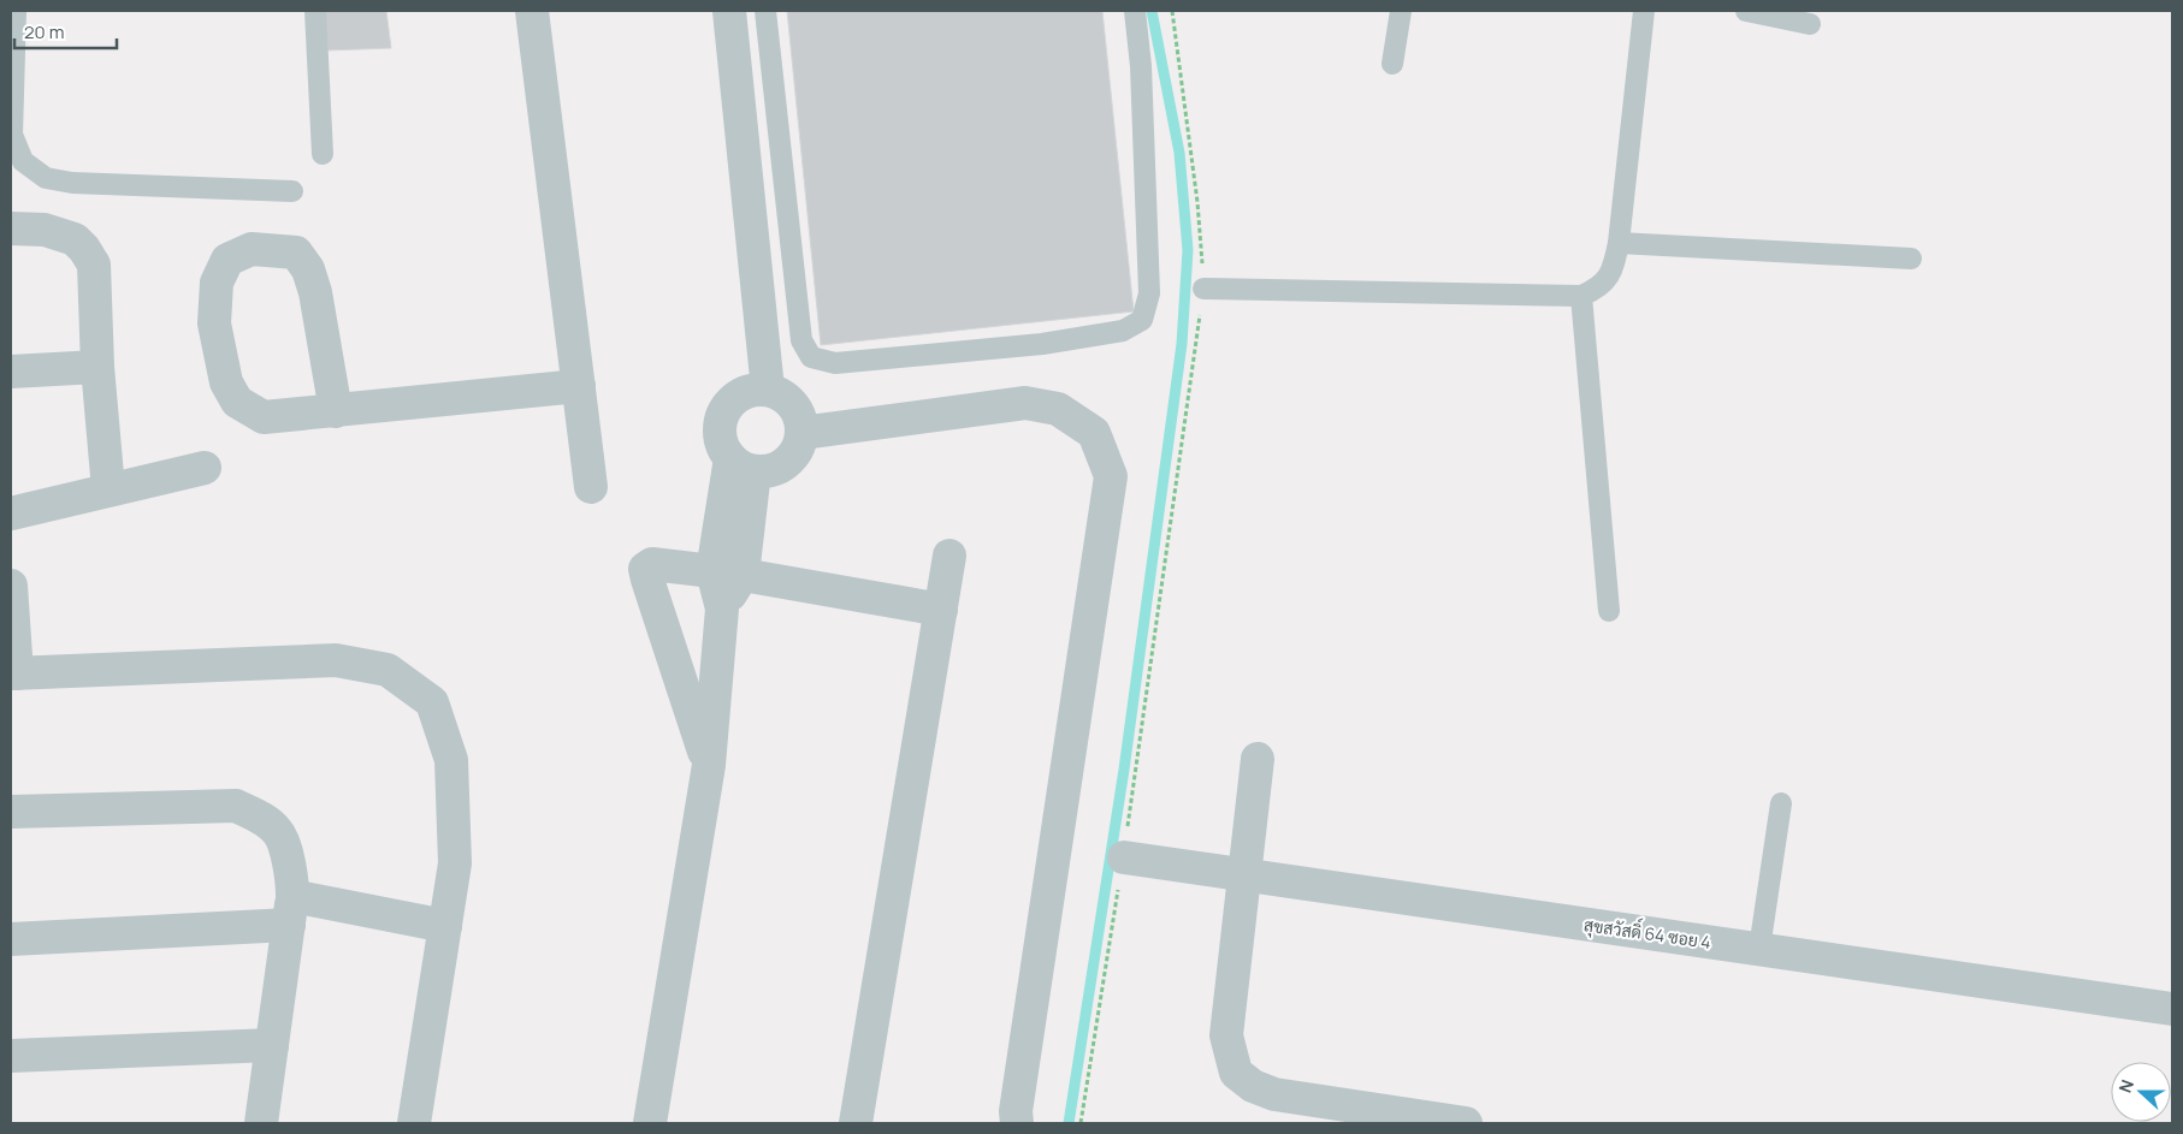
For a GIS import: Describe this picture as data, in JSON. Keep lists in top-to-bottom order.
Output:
{
  "streets": {
    "street": ["สุขสวัสดิ์ 64 ซอย 4"]
  },
  "scale_bar": "20 m",
  "north": "left"
}
